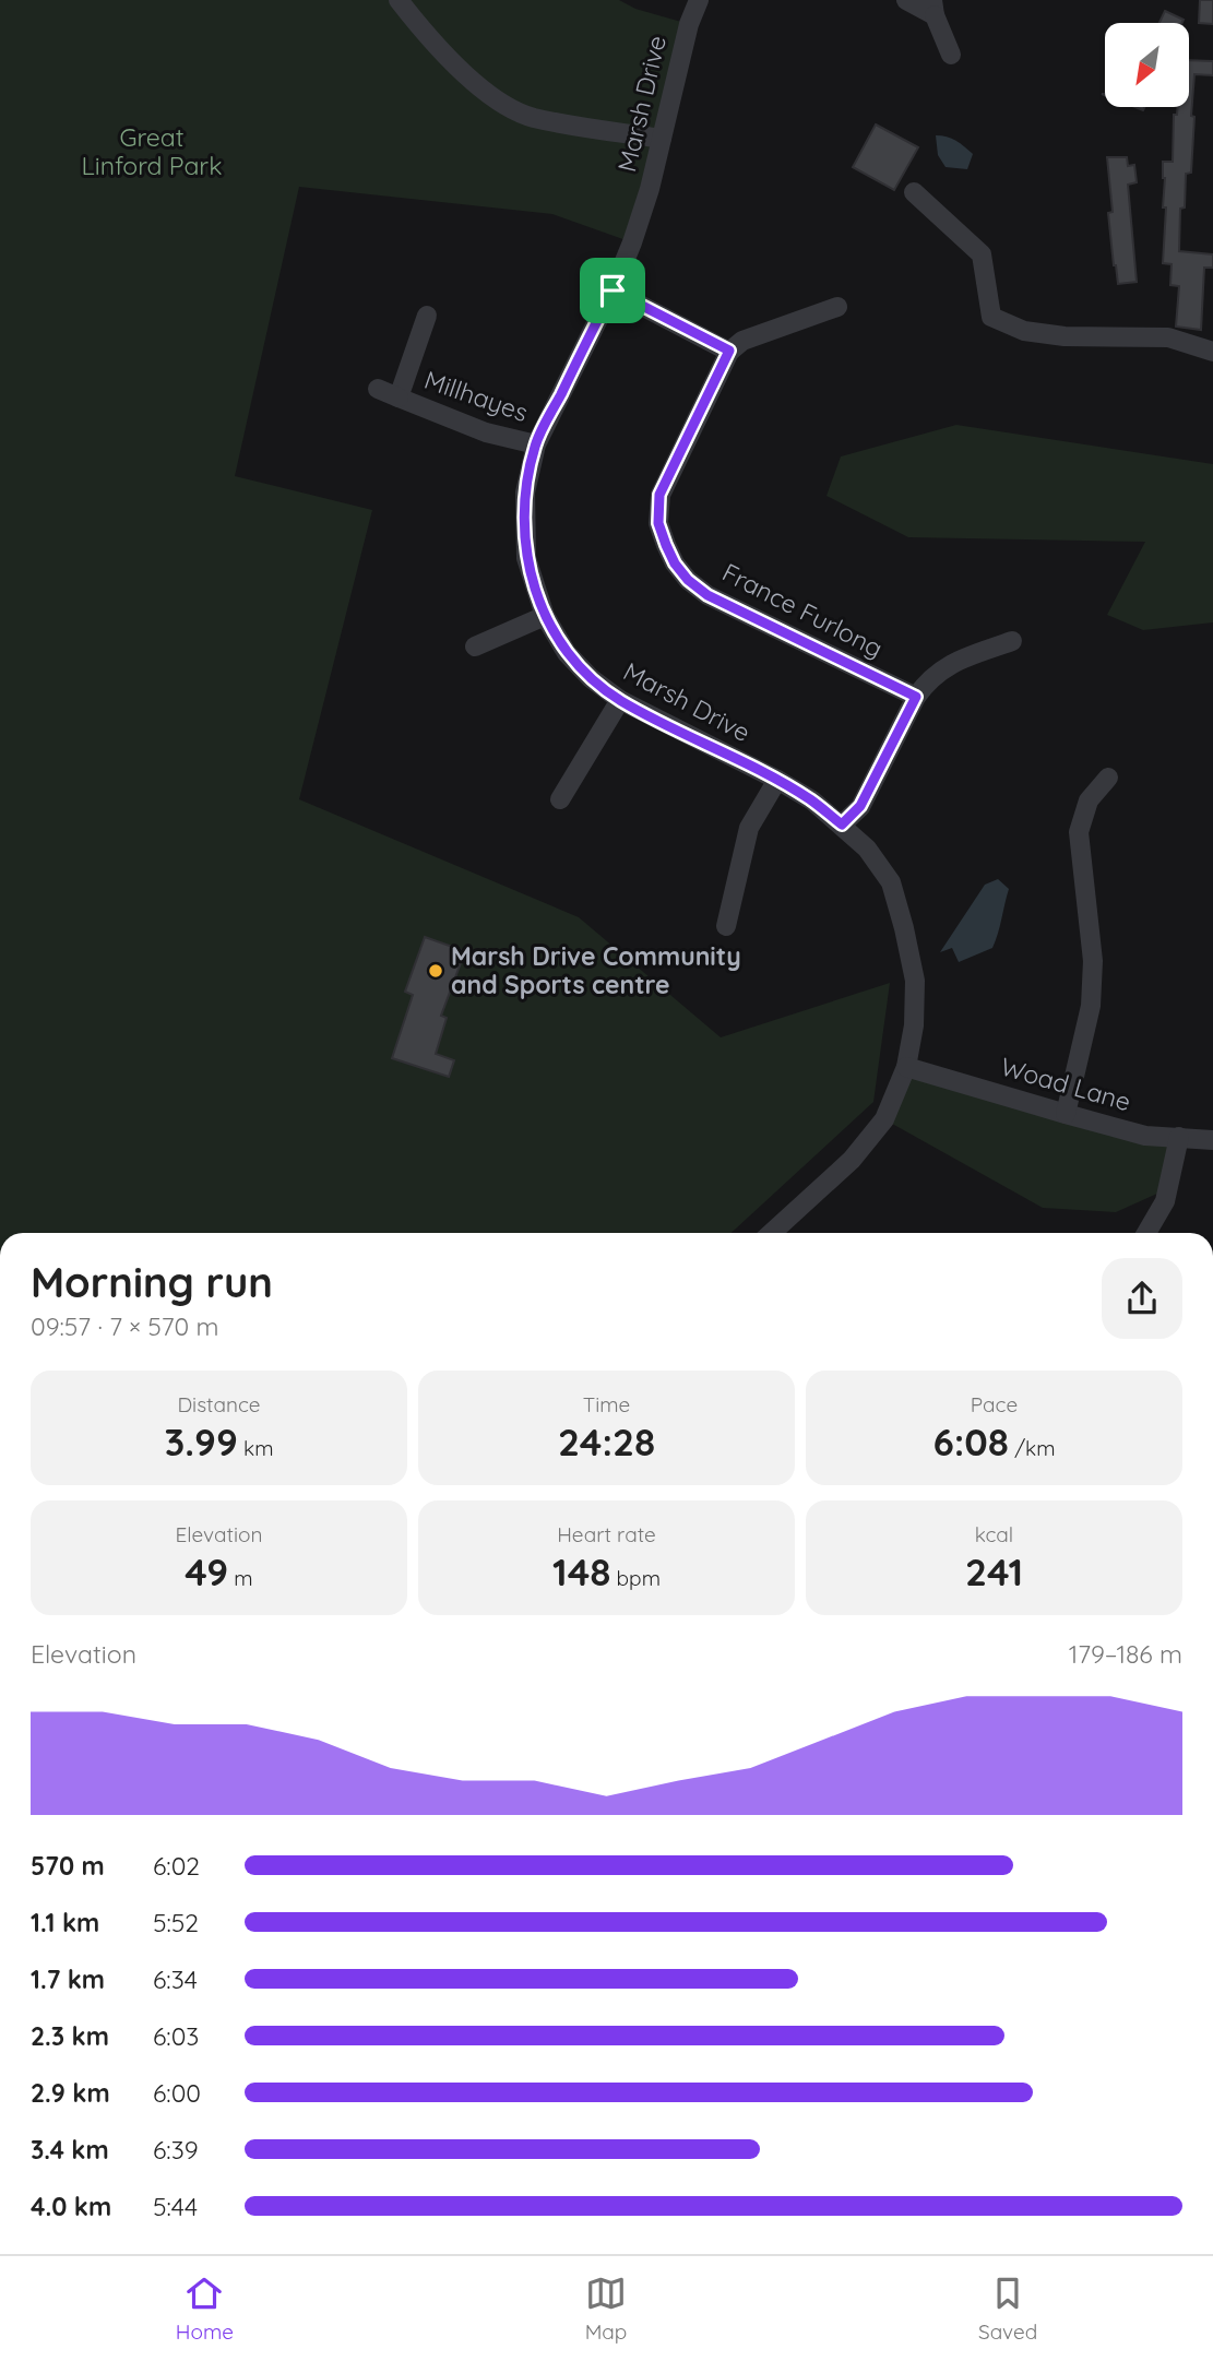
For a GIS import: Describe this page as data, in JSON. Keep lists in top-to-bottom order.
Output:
{
  "streets": {
    "street": [
      "Marsh Drive",
      "Millhayes",
      "France Furlong",
      "Woad Lane"
    ]
  },
  "crossings": [
    ["Marsh Drive", "Millhayes"],
    ["Marsh Drive", "Woad Lane"]
  ],
  "parks": ["Great Linford Park"],
  "places": ["Marsh Drive Community and Sports centre"],
  "north": "bottom left",
  "page": {
    "heading": ["Morning run", "09:57 · 7 × 570 m"],
    "stats": [
      ["Distance", "3.99 km"],
      ["Time", "24:28"],
      ["Pace", "6:08 /km"],
      ["Elevation", "49 m"],
      ["Heart rate", "148 bpm"],
      ["kcal", "241"]
    ],
    "chart": ["Elevation", "179–186 m"],
    "list": [
      {
        "name": "570 m",
        "note": "6:02"
      },
      {
        "name": "1.1 km",
        "note": "5:52"
      },
      {
        "name": "1.7 km",
        "note": "6:34"
      },
      {
        "name": "2.3 km",
        "note": "6:03"
      },
      {
        "name": "2.9 km",
        "note": "6:00"
      },
      {
        "name": "3.4 km",
        "note": "6:39"
      },
      {
        "name": "4.0 km",
        "note": "5:44"
      }
    ],
    "tabs": ["Home", "Map", "Saved"]
  }
}
